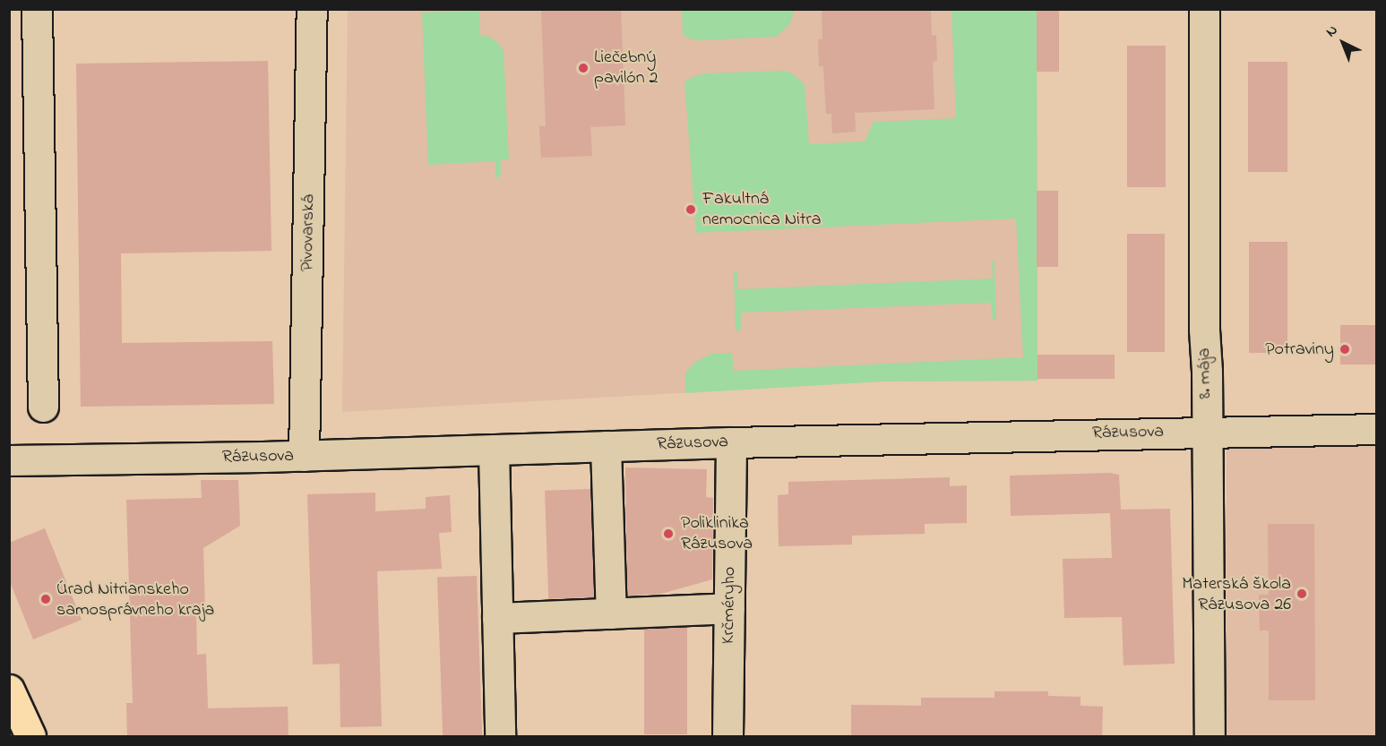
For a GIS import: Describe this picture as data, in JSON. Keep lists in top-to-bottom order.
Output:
{
  "streets": {
    "street": [
      "Pivovarská",
      "8. mája",
      "Rázusova",
      "Krčméryho"
    ]
  },
  "crossings": [
    ["Pivovarská", "Rázusova"],
    ["8. mája", "Rázusova"],
    ["Rázusova", "Krčméryho"]
  ],
  "places": [
    "Liečebný pavilón 2",
    "Fakultná nemocnica Nitra",
    "Potraviny",
    "Poliklinika Rázusova",
    "Materská škola Rázusova 26",
    "Úrad Nitrianskeho samosprávneho kraja"
  ],
  "north": "top left"
}
